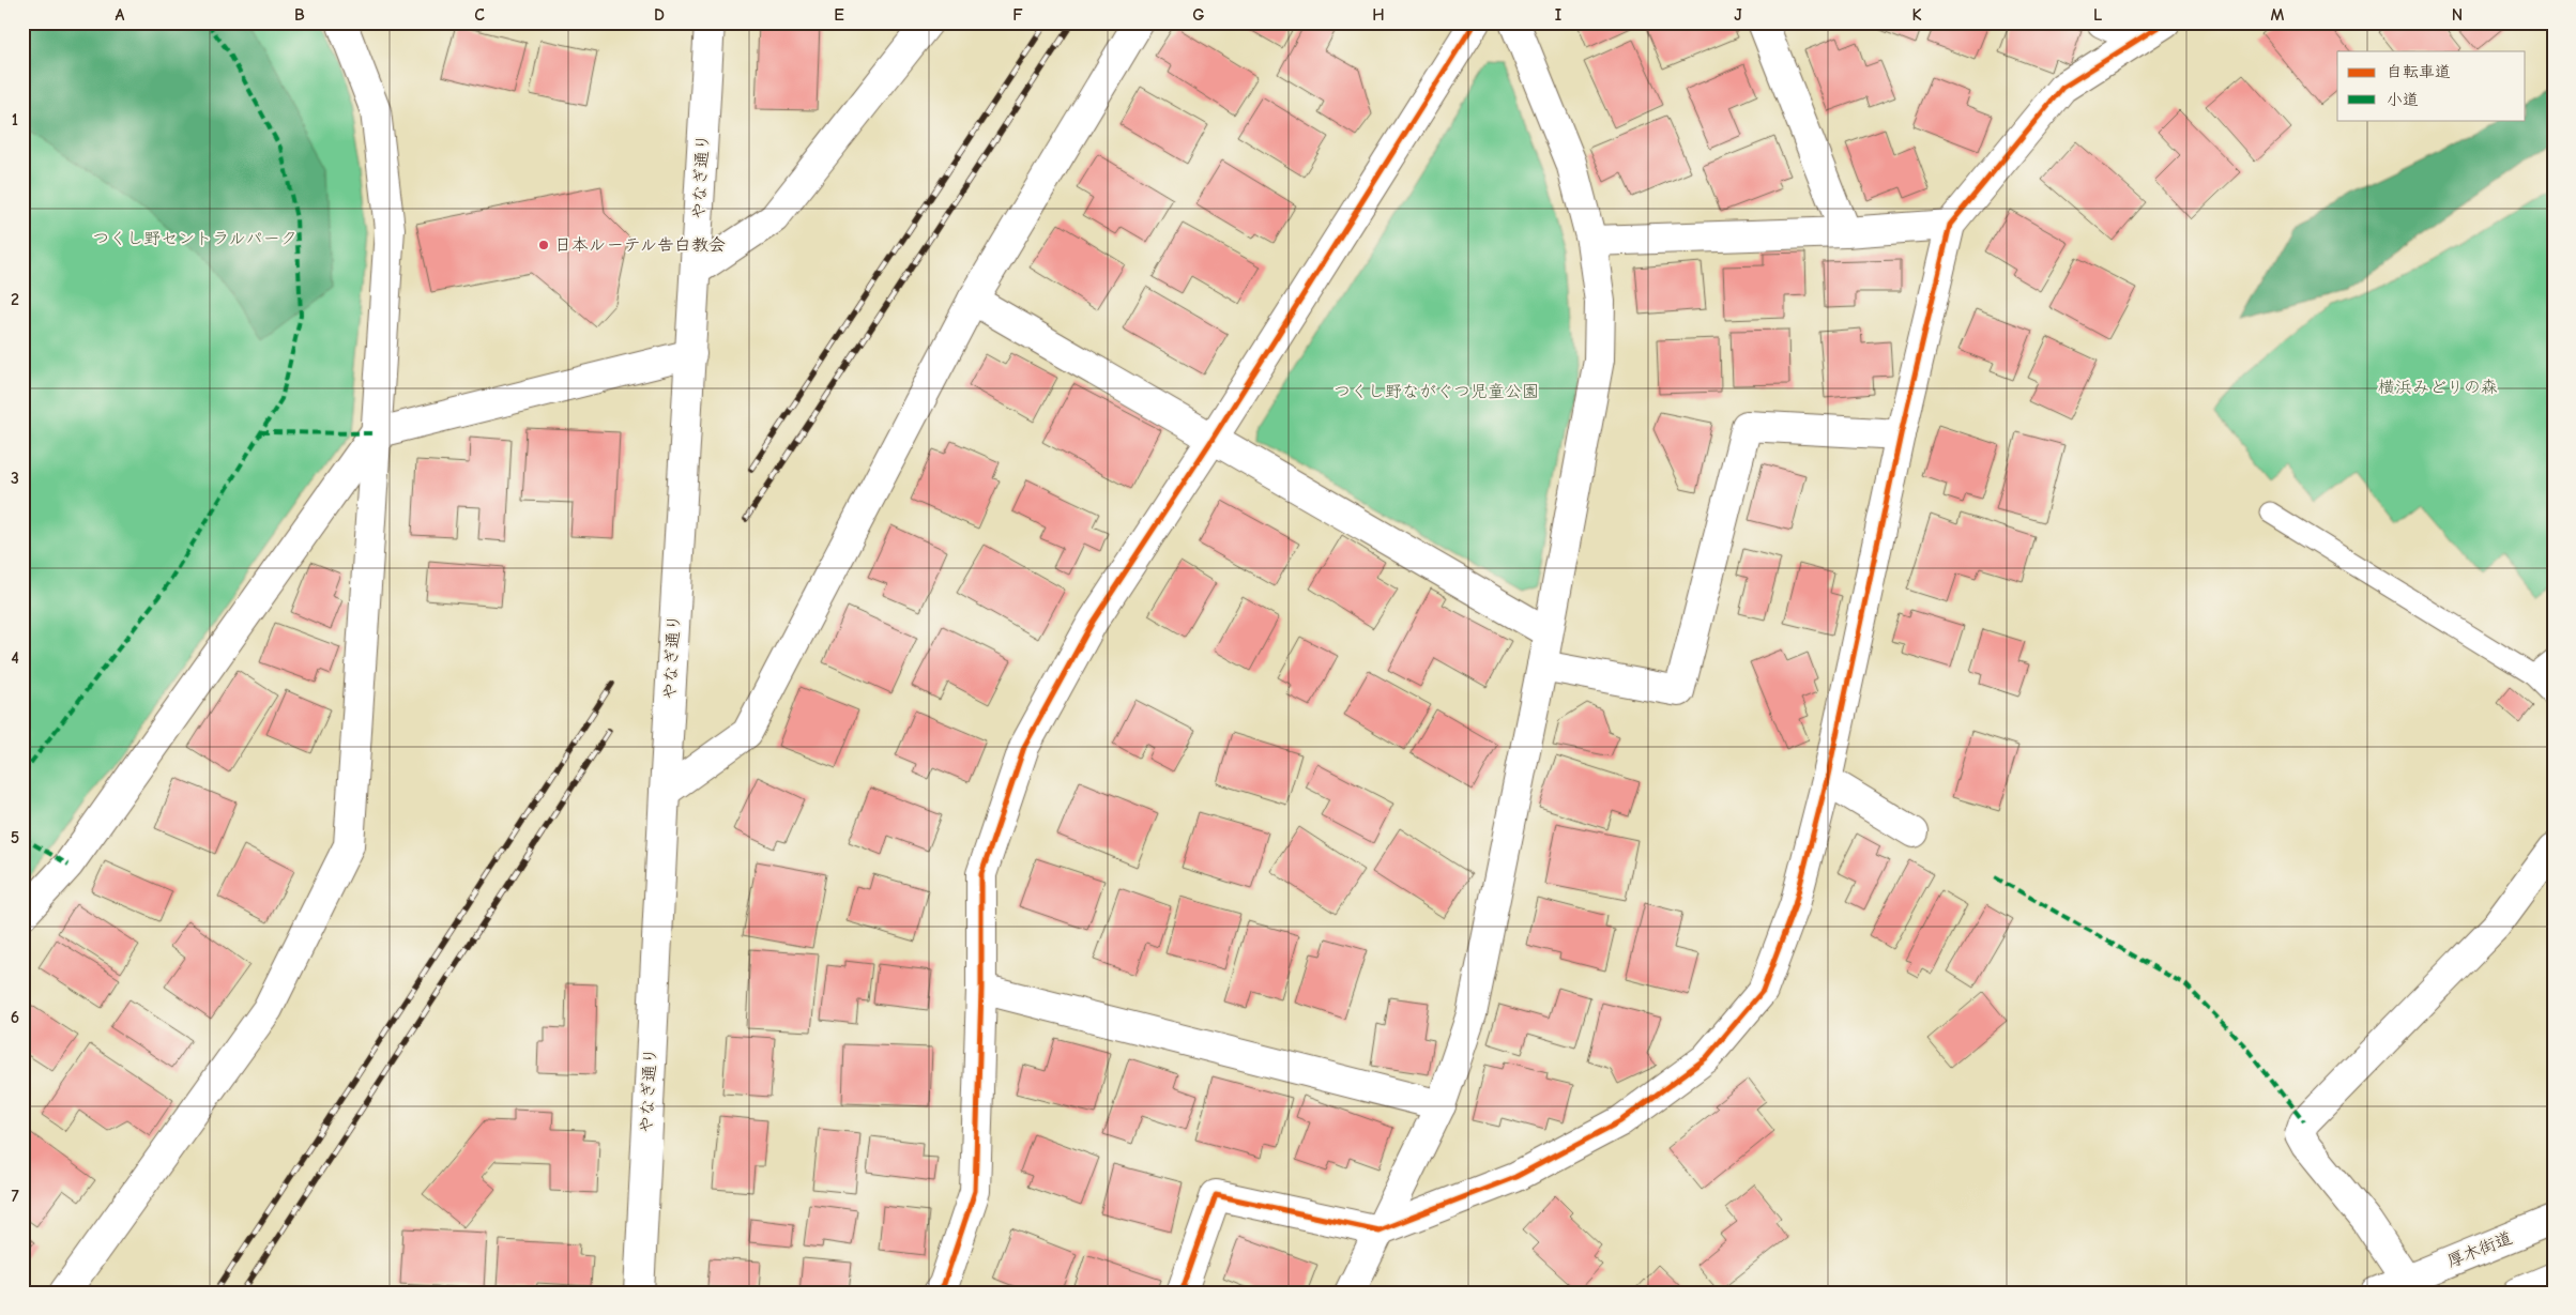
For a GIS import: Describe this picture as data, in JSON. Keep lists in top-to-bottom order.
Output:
{
  "streets": {
    "main road": ["やなぎ通り", "厚木街道"]
  },
  "parks": ["つくし野セントラルパーク", "横浜みどりの森", "つくし野ながぐつ児童公園"],
  "places": ["日本ルーテル告白教会"],
  "legend": ["自転車道", "小道"],
  "grid": {
    "columns": [
      "A",
      "B",
      "C",
      "D",
      "E",
      "F",
      "G",
      "H",
      "I",
      "J",
      "K",
      "L",
      "M",
      "N"
    ],
    "rows": [
      "1",
      "2",
      "3",
      "4",
      "5",
      "6",
      "7"
    ]
  }
}
